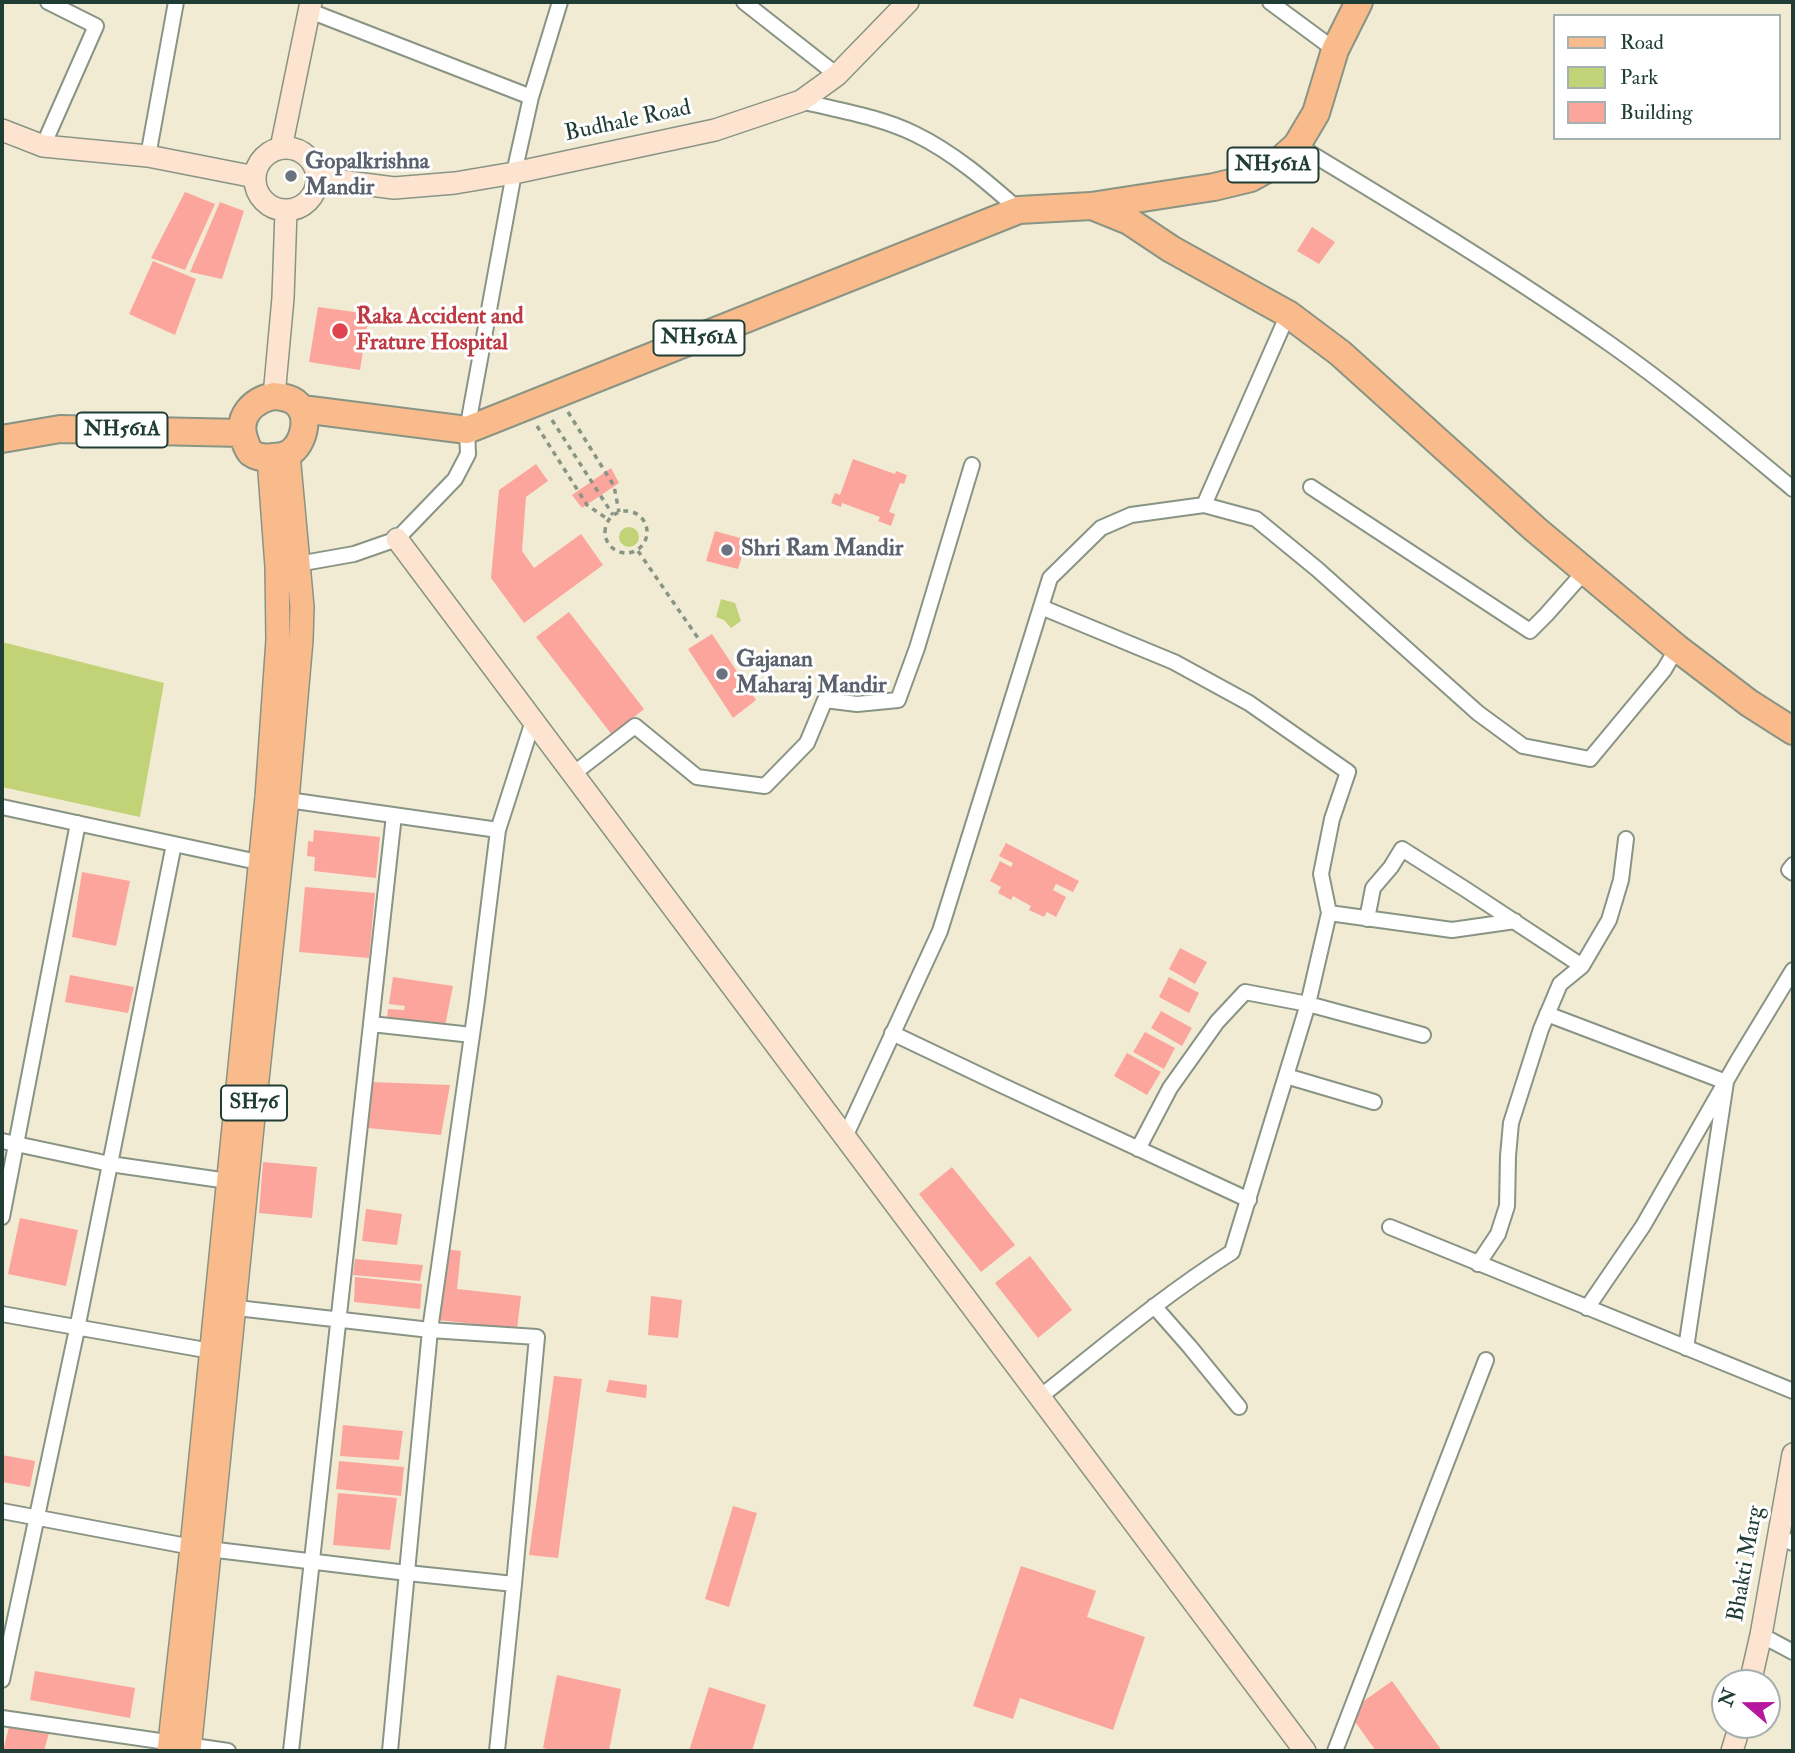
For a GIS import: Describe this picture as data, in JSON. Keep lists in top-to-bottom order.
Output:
{
  "streets": {
    "highway": ["NH561A"],
    "main road": ["SH76"],
    "street": ["Budhale Road", "Bhakti Marg"]
  },
  "crossings": [
    ["NH561A", "SH76"]
  ],
  "places": [
    "Gopalkrishna Mandir",
    "Raka Accident and Frature Hospital",
    "Shri Ram Mandir",
    "Gajanan Maharaj Mandir"
  ],
  "legend": ["Road", "Park", "Building"],
  "north": "left"
}
